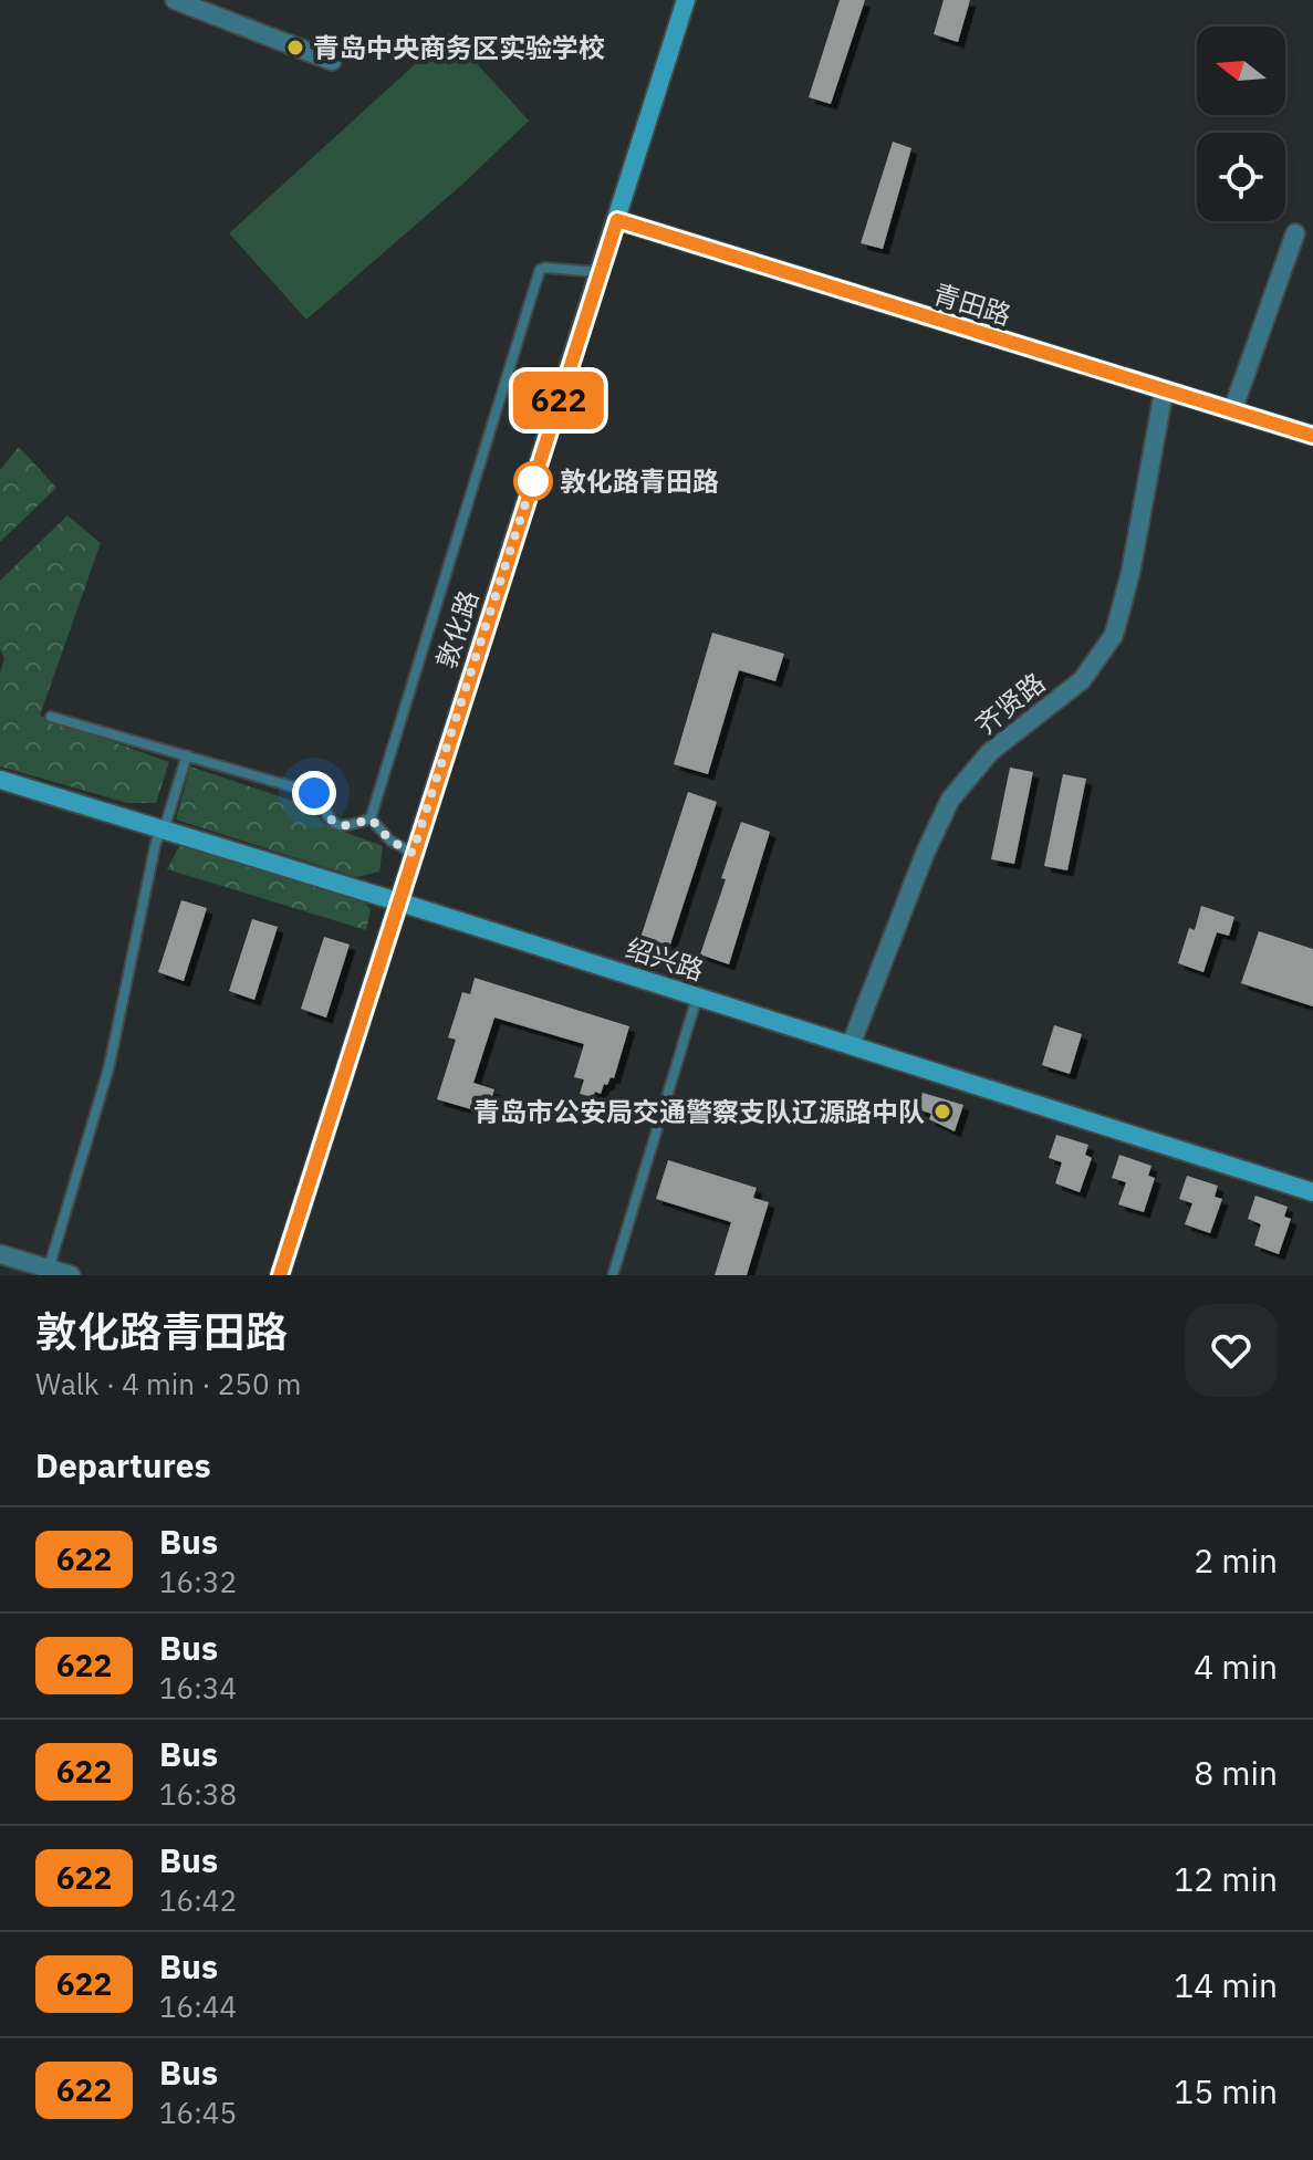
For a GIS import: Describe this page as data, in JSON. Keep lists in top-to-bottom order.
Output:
{
  "streets": {
    "street": [
      "青田路",
      "敦化路",
      "齐贤路",
      "绍兴路"
    ]
  },
  "crossings": [
    ["青田路", "敦化路"],
    ["青田路", "齐贤路"],
    ["敦化路", "绍兴路"],
    ["齐贤路", "绍兴路"]
  ],
  "places": ["青岛中央商务区实验学校", "敦化路青田路", "青岛市公安局交通警察支队辽源路中队"],
  "lines": ["bus line 622"],
  "north": "left",
  "page": {
    "on_map": "622",
    "heading": [
      ["敦化路青田路", "Walk · 4 min · 250 m"],
      "Departures"
    ],
    "list": [
      {
        "mark": "622",
        "name": "Bus",
        "note": "16:32",
        "value": "2 min"
      },
      {
        "mark": "622",
        "name": "Bus",
        "note": "16:34",
        "value": "4 min"
      },
      {
        "mark": "622",
        "name": "Bus",
        "note": "16:38",
        "value": "8 min"
      },
      {
        "mark": "622",
        "name": "Bus",
        "note": "16:42",
        "value": "12 min"
      },
      {
        "mark": "622",
        "name": "Bus",
        "note": "16:44",
        "value": "14 min"
      },
      {
        "mark": "622",
        "name": "Bus",
        "note": "16:45",
        "value": "15 min"
      }
    ]
  }
}
